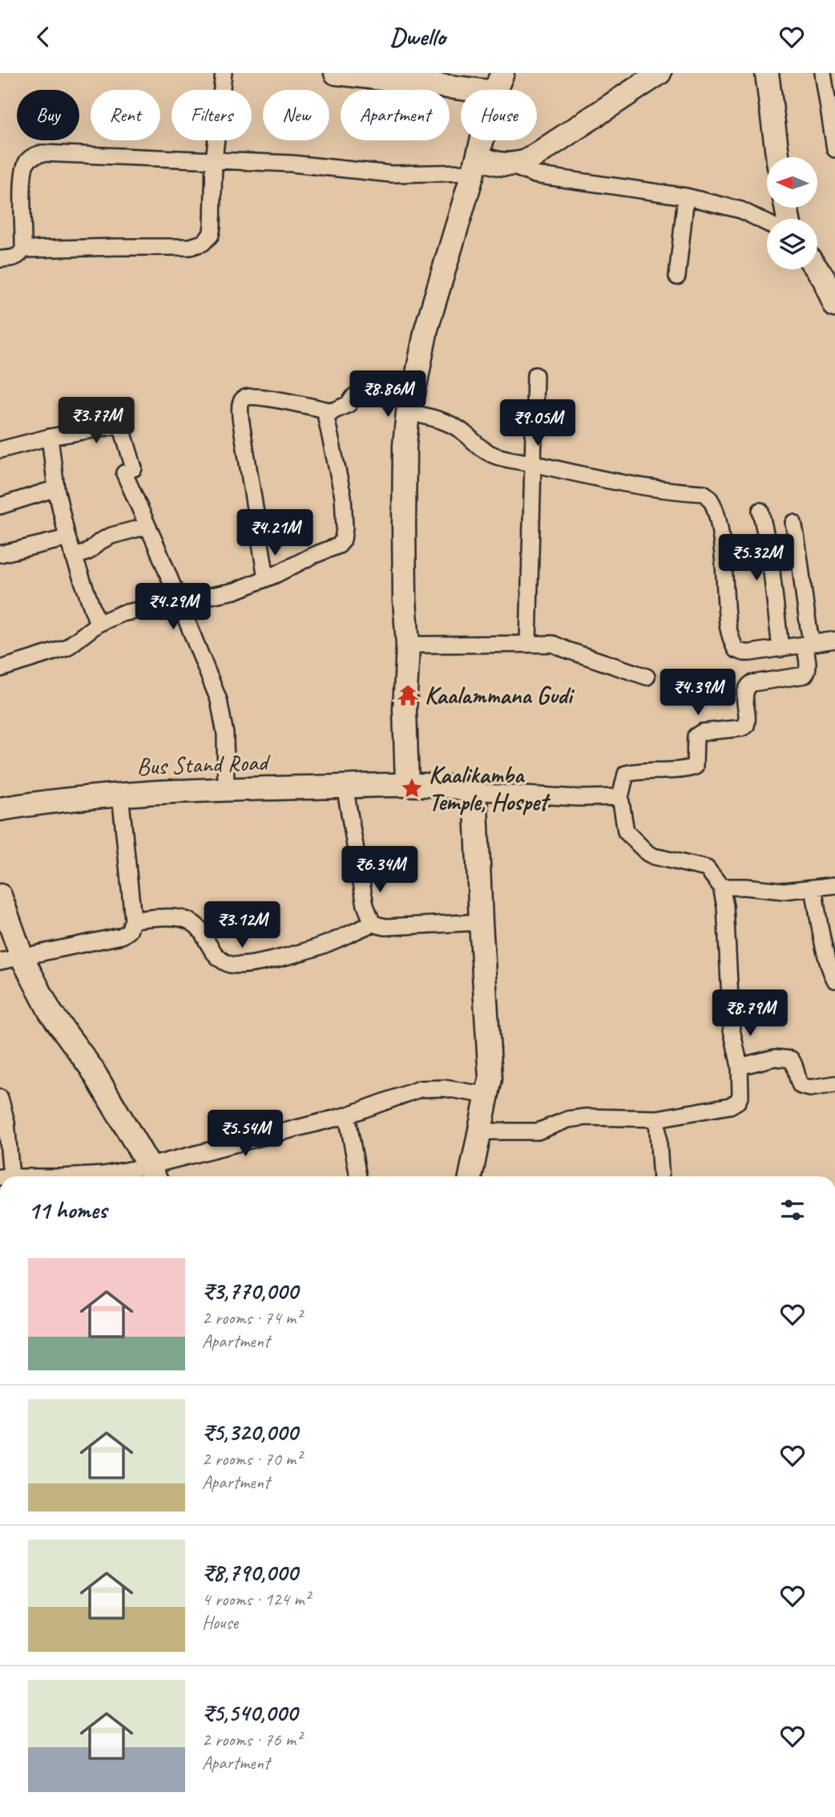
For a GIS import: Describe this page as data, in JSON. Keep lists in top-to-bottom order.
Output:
{
  "streets": {
    "street": ["Bus Stand Road"]
  },
  "places": {
    "temple": ["Kaalammana Gudi"],
    "place": ["Kaalikamba Temple, Hospet"]
  },
  "north": "left",
  "page": {
    "header": "Dwello",
    "chip": [
      "Buy",
      "Rent",
      "Filters",
      "New",
      "Apartment",
      "House"
    ],
    "price": [
      "₹8.86M",
      "₹3.77M",
      "₹9.05M",
      "₹4.21M",
      "₹5.32M",
      "₹4.29M",
      "₹4.39M",
      "₹6.34M",
      "₹3.12M",
      "₹8.79M",
      "₹5.54M"
    ],
    "heading": "11 homes",
    "list": [
      {
        "name": "₹3,770,000",
        "note": "2 rooms · 74 m² · Apartment"
      },
      {
        "name": "₹5,320,000",
        "note": "2 rooms · 70 m² · Apartment"
      },
      {
        "name": "₹8,790,000",
        "note": "4 rooms · 124 m² · House"
      },
      {
        "name": "₹5,540,000",
        "note": "2 rooms · 76 m² · Apartment"
      }
    ]
  }
}
